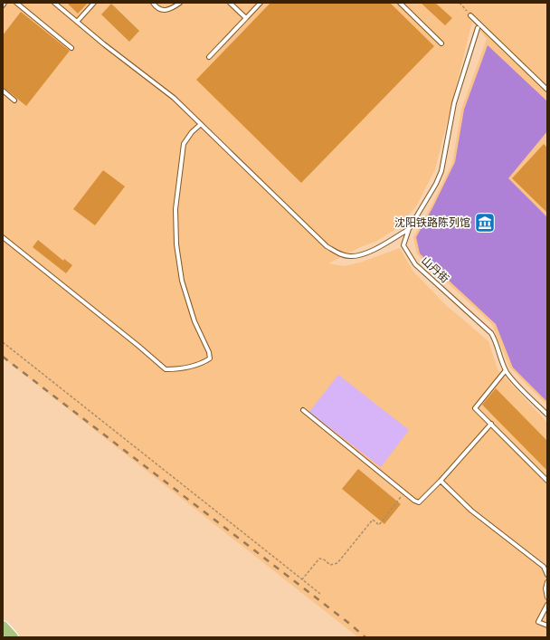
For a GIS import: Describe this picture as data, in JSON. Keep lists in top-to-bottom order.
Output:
{
  "streets": {
    "lane": ["山丹街"]
  },
  "places": {
    "museum": ["沈阳铁路陈列馆"]
  }
}
